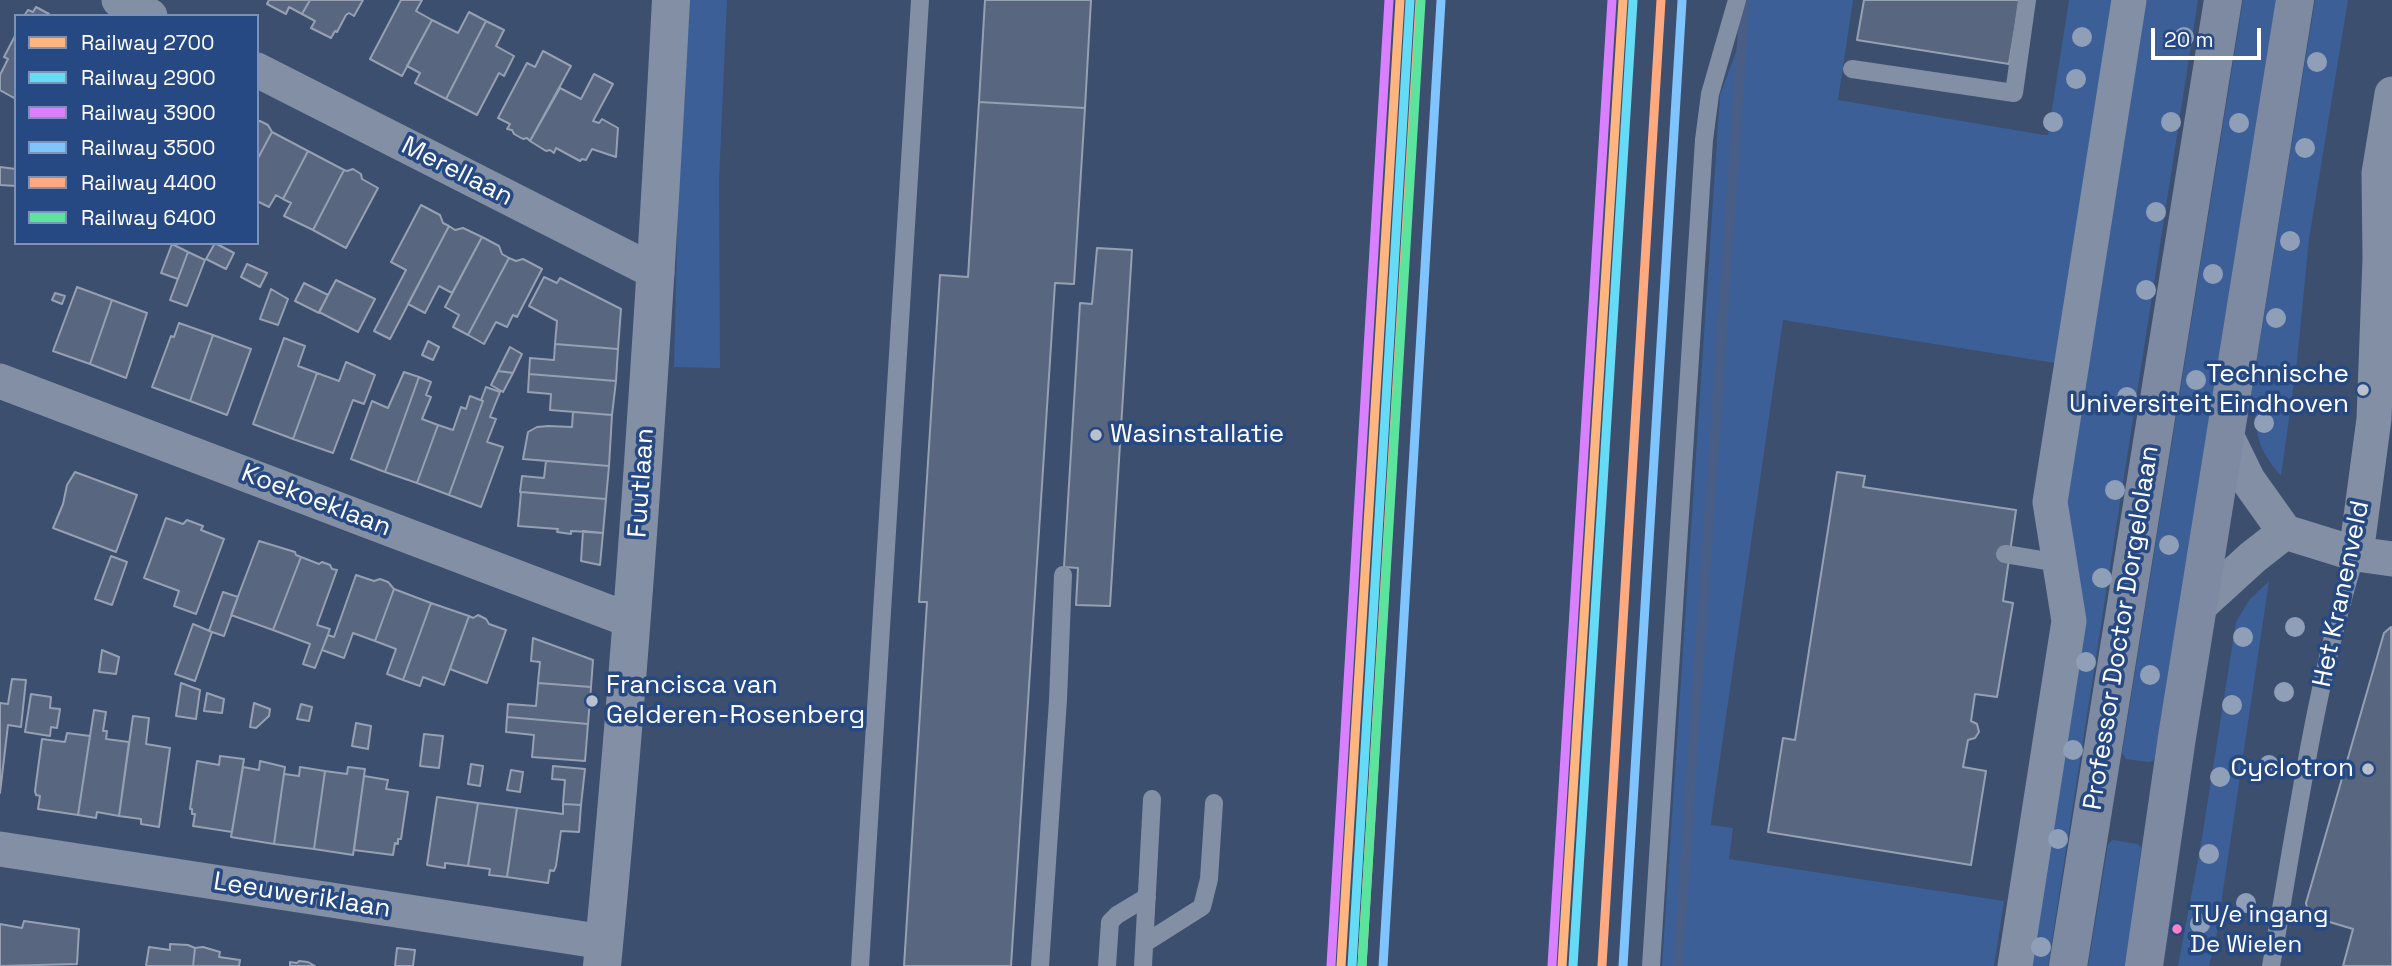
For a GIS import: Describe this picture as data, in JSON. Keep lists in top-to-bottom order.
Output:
{
  "streets": {
    "main road": ["Professor Doctor Dorgelolaan"],
    "street": [
      "Merellaan",
      "Fuutlaan",
      "Koekoeklaan",
      "Het Kranenveld",
      "Leeuweriklaan"
    ]
  },
  "crossings": [
    ["Merellaan", "Fuutlaan"],
    ["Fuutlaan", "Koekoeklaan"],
    ["Fuutlaan", "Leeuweriklaan"]
  ],
  "places": [
    "Technische Universiteit Eindhoven",
    "Wasinstallatie",
    "Francisca van Gelderen-Rosenberg",
    "Cyclotron",
    "TU/e ingang De Wielen"
  ],
  "lines": [
    "rail line 2700",
    "rail line 3900",
    "rail line 4400",
    "rail line 2900",
    "rail line 3500",
    "rail line 6400"
  ],
  "legend": [
    "Railway 2700",
    "Railway 2900",
    "Railway 3900",
    "Railway 3500",
    "Railway 4400",
    "Railway 6400"
  ],
  "scale_bar": "20 m"
}
